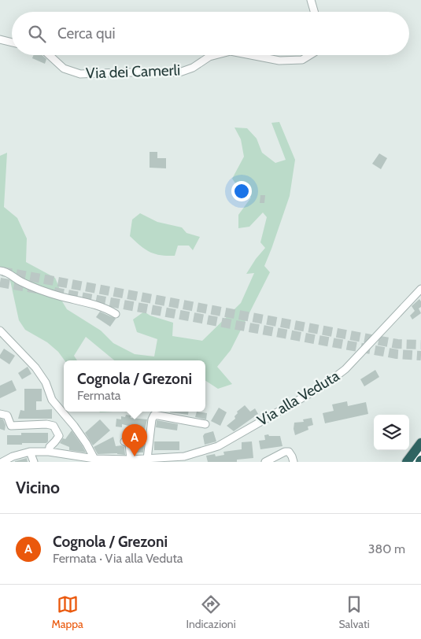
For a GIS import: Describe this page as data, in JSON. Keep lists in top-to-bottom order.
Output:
{
  "streets": {
    "street": ["Via dei Camerli", "Via alla Veduta"]
  },
  "page": {
    "search": "Cerca qui",
    "popup": ["Cognola / Grezoni", "Fermata"],
    "pins": "A",
    "heading": "Vicino",
    "list": [
      {
        "mark": "A",
        "name": "Cognola / Grezoni",
        "note": "Fermata · Via alla Veduta",
        "value": "380 m"
      }
    ],
    "nav": ["Mappa", "Indicazioni", "Salvati"]
  }
}
